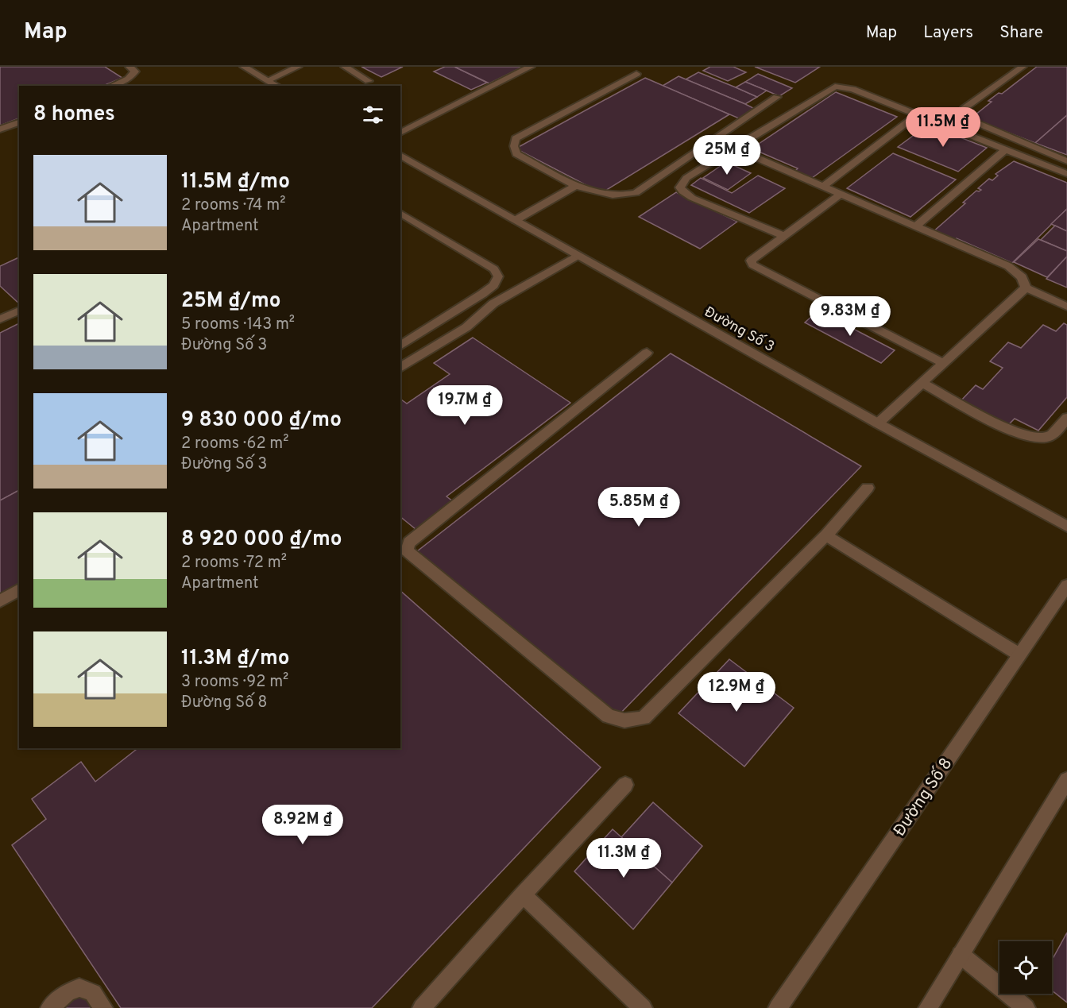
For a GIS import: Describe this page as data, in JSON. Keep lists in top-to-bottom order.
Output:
{
  "streets": {
    "street": ["Đường Số 3", "Đường Số 8"]
  },
  "page": {
    "header": "Map",
    "nav": ["Map", "Layers", "Share"],
    "heading": "8 homes",
    "price": [
      "11.5M ₫",
      "25M ₫",
      "9.83M ₫",
      "19.7M ₫",
      "5.85M ₫",
      "12.9M ₫",
      "8.92M ₫",
      "11.3M ₫"
    ],
    "list": [
      {
        "name": "11.5M ₫/mo",
        "note": "2 rooms · 74 m² · Apartment"
      },
      {
        "name": "25M ₫/mo",
        "note": "5 rooms · 143 m² · Đường Số 3"
      },
      {
        "name": "9 830 000 ₫/mo",
        "note": "2 rooms · 62 m² · Đường Số 3"
      },
      {
        "name": "8 920 000 ₫/mo",
        "note": "2 rooms · 72 m² · Apartment"
      },
      {
        "name": "11.3M ₫/mo",
        "note": "3 rooms · 92 m² · Đường Số 8"
      }
    ]
  }
}
